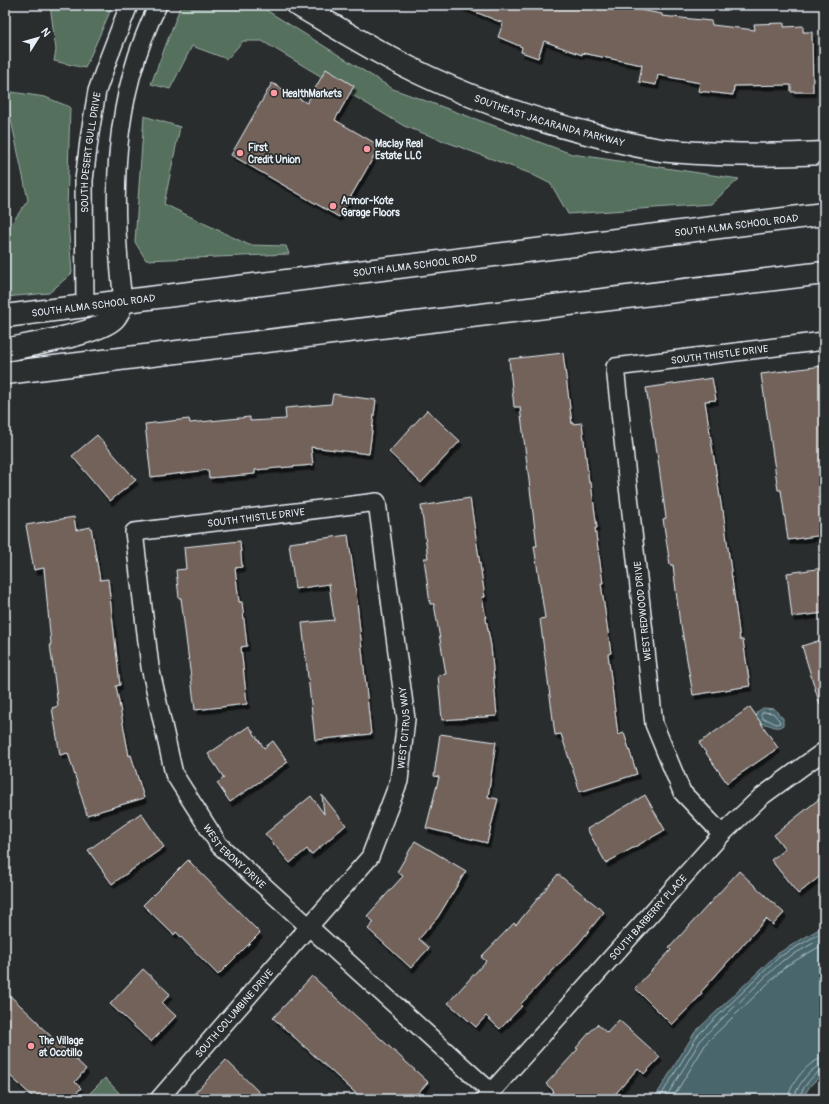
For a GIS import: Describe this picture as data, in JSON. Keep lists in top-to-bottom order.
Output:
{
  "streets": {
    "main road": ["SOUTHEAST JACARANDA PARKWAY", "SOUTH ALMA SCHOOL ROAD"],
    "street": [
      "SOUTH DESERT GULL DRIVE",
      "SOUTH THISTLE DRIVE",
      "WEST REDWOOD DRIVE",
      "WEST CITRUS WAY",
      "WEST EBONY DRIVE",
      "SOUTH BARBERRY PLACE",
      "SOUTH COLUMBINE DRIVE"
    ]
  },
  "crossings": [
    ["SOUTH DESERT GULL DRIVE", "SOUTH ALMA SCHOOL ROAD"],
    ["SOUTH THISTLE DRIVE", "WEST REDWOOD DRIVE"],
    ["SOUTH THISTLE DRIVE", "WEST CITRUS WAY"],
    ["SOUTH THISTLE DRIVE", "WEST EBONY DRIVE"],
    ["WEST REDWOOD DRIVE", "SOUTH BARBERRY PLACE"],
    ["WEST CITRUS WAY", "WEST EBONY DRIVE"],
    ["WEST CITRUS WAY", "SOUTH COLUMBINE DRIVE"],
    ["WEST EBONY DRIVE", "SOUTH BARBERRY PLACE"],
    ["WEST EBONY DRIVE", "SOUTH COLUMBINE DRIVE"]
  ],
  "places": [
    "HealthMarkets",
    "Maclay Real Estate LLC",
    "First Credit Union",
    "Armor-Kote Garage Floors",
    "The Village at Ocotillo"
  ],
  "north": "top right"
}
